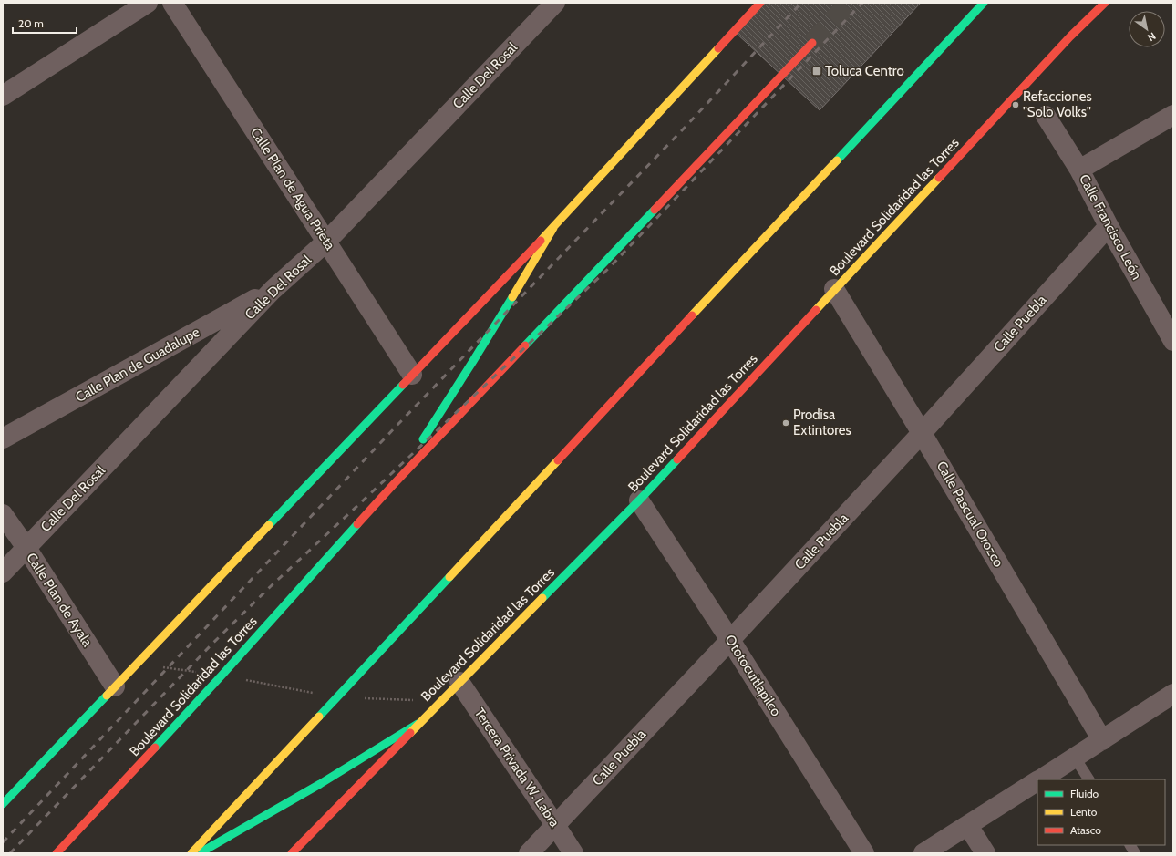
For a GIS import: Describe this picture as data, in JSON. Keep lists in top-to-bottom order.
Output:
{
  "streets": {
    "main road": ["Boulevard Solidaridad las Torres"],
    "street": [
      "Calle Del Rosal",
      "Calle Plan de Agua Prieta",
      "Calle Francisco León",
      "Calle Puebla",
      "Calle Plan de Guadalupe",
      "Calle Pascual Orozco",
      "Calle Plan de Ayala",
      "Ototocuitlapilco",
      "Tercera Privada W. Labra"
    ]
  },
  "crossings": [
    ["Calle Del Rosal", "Calle Plan de Agua Prieta"],
    ["Calle Del Rosal", "Calle Plan de Guadalupe"],
    ["Calle Del Rosal", "Calle Plan de Ayala"],
    ["Boulevard Solidaridad las Torres", "Calle Pascual Orozco"],
    ["Boulevard Solidaridad las Torres", "Ototocuitlapilco"],
    ["Boulevard Solidaridad las Torres", "Tercera Privada W. Labra"],
    ["Calle Francisco León", "Calle Puebla"],
    ["Calle Puebla", "Calle Pascual Orozco"],
    ["Calle Puebla", "Ototocuitlapilco"],
    ["Calle Puebla", "Tercera Privada W. Labra"]
  ],
  "places": {
    "transit": ["Toluca Centro"],
    "other": ["Refacciones \"Solo Volks\"", "Prodisa Extintores"]
  },
  "legend": ["Fluido", "Lento", "Atasco"],
  "scale_bar": "20 m",
  "north": "bottom right"
}
